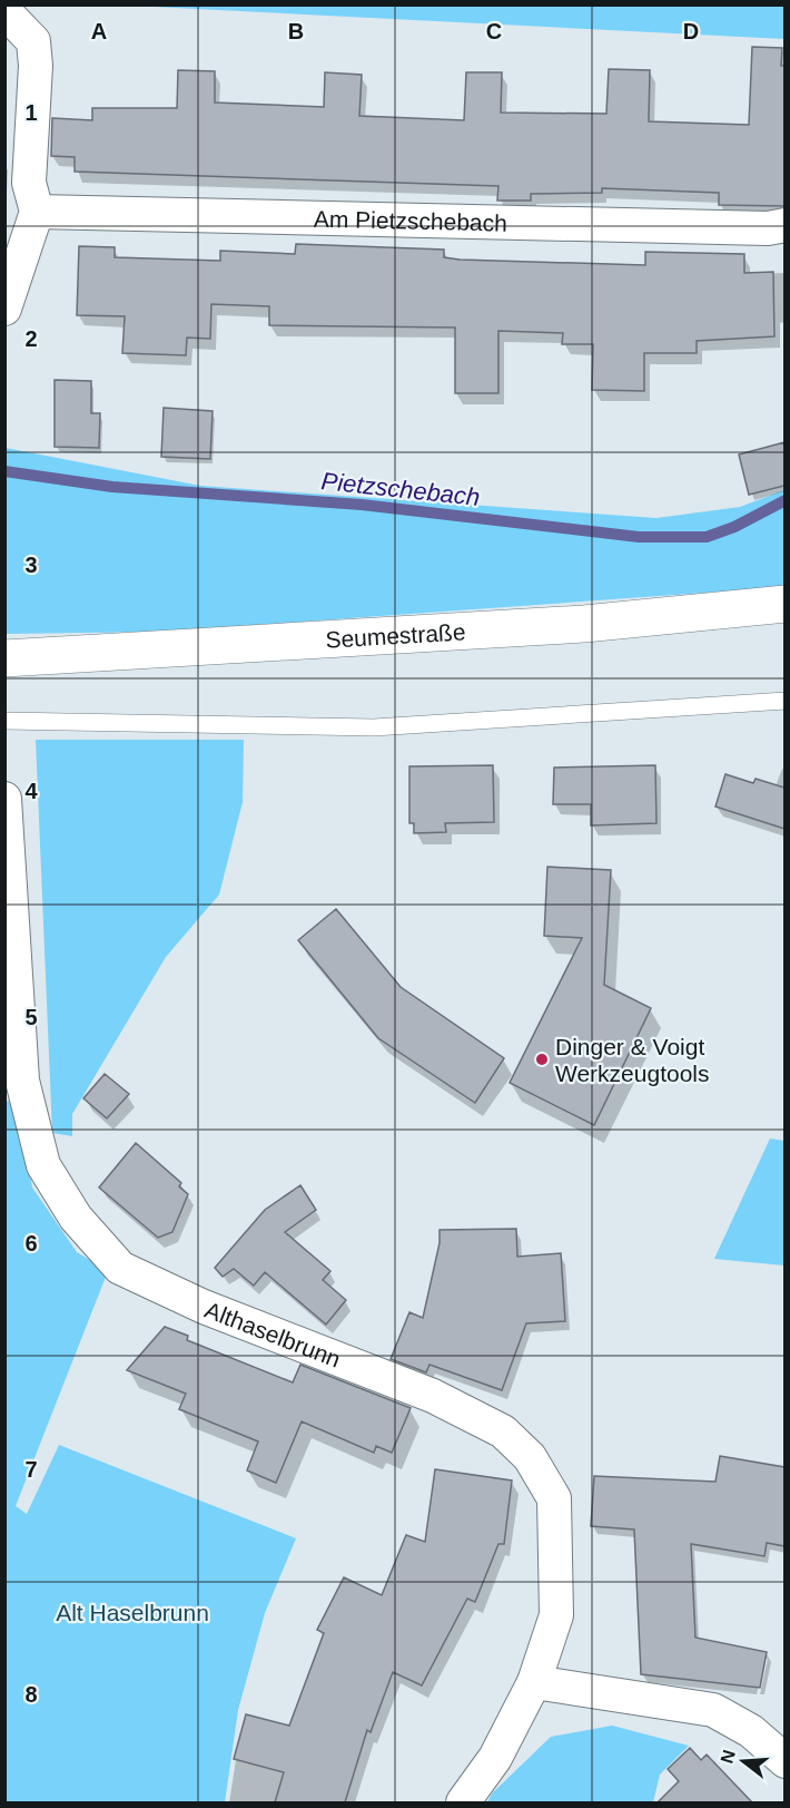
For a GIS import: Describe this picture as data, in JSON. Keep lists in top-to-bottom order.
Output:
{
  "streets": {
    "street": ["Am Pietzschebach", "Seumestraße", "Althaselbrunn"]
  },
  "water": ["Pietzschebach"],
  "parks": ["Alt Haselbrunn"],
  "places": ["Dinger & Voigt Werkzeugtools"],
  "north": "left",
  "grid": {
    "columns": [
      "A",
      "B",
      "C",
      "D"
    ],
    "rows": [
      "1",
      "2",
      "3",
      "4",
      "5",
      "6",
      "7",
      "8"
    ]
  }
}
